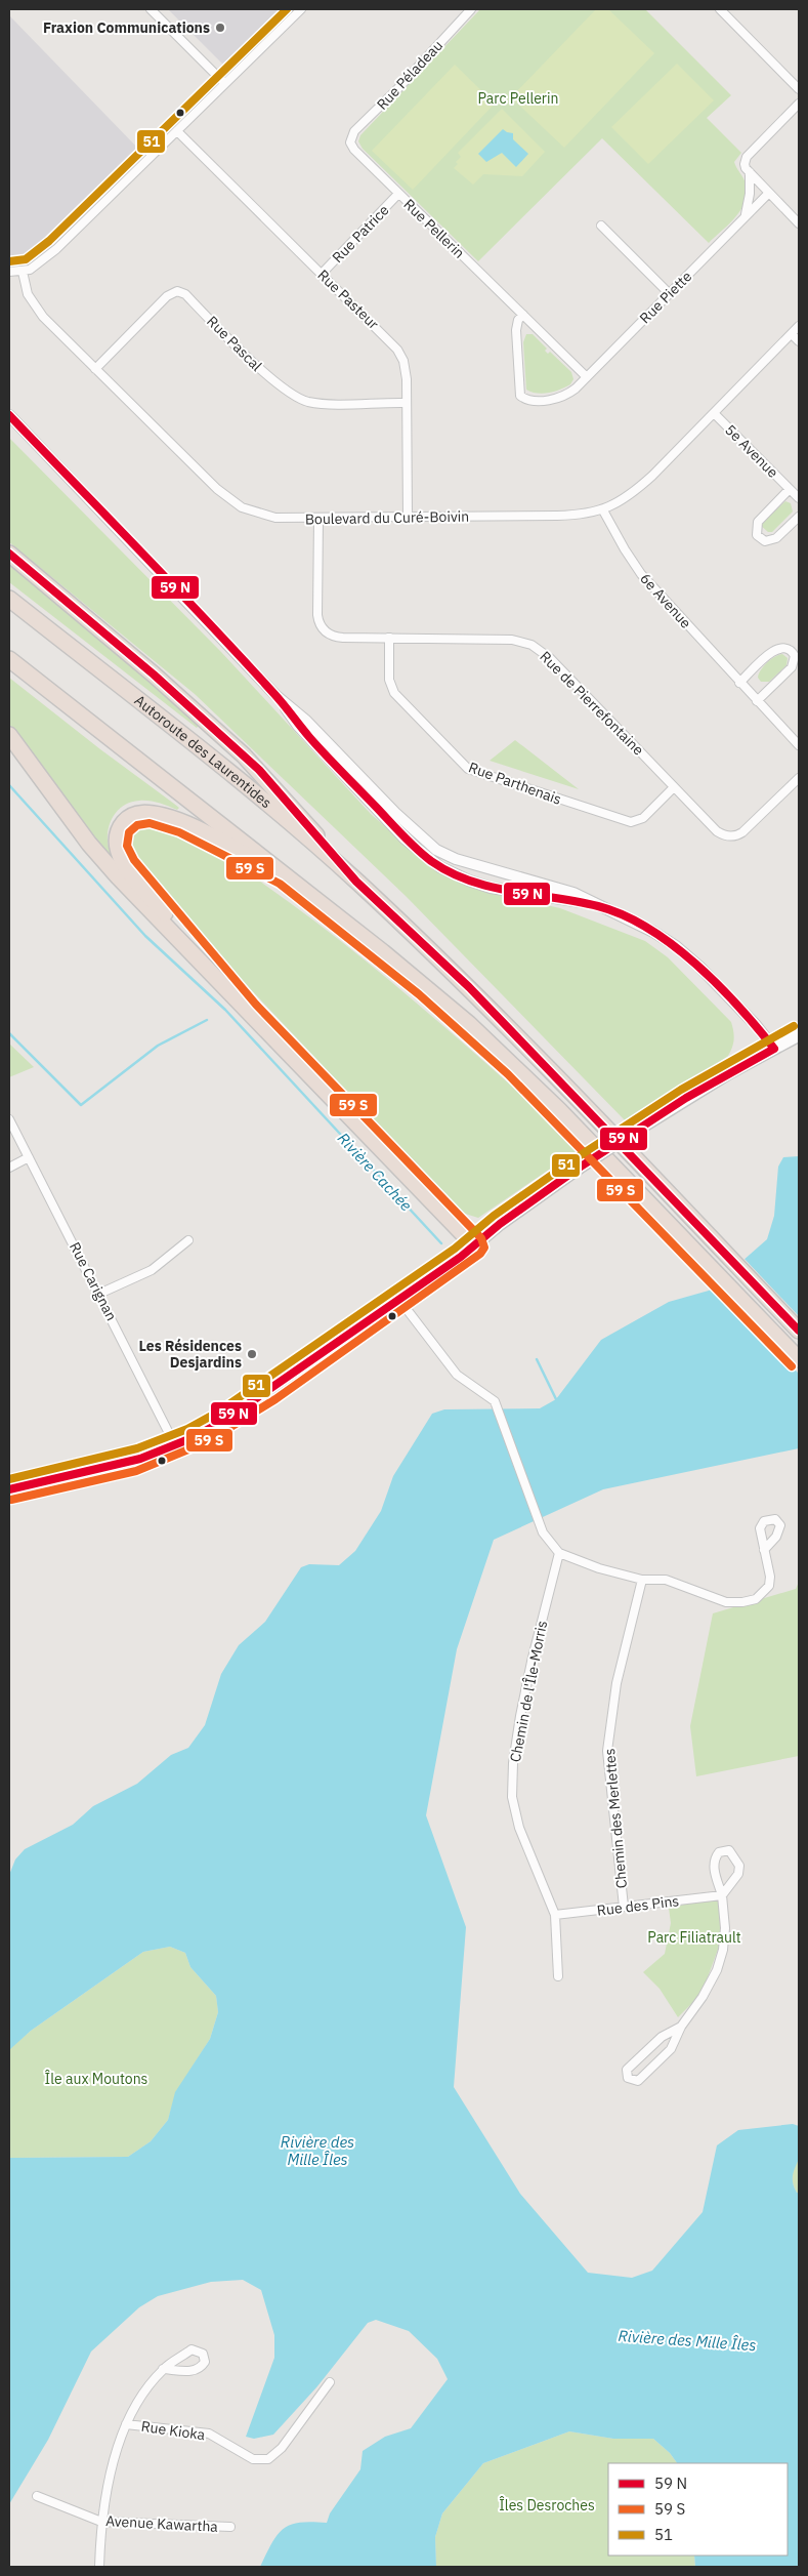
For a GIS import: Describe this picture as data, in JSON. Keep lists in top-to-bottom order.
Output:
{
  "streets": {
    "highway": ["Autoroute des Laurentides"],
    "street": [
      "Rue Péladeau",
      "Rue Pellerin",
      "Rue Patrice",
      "Rue Piette",
      "Rue Pasteur",
      "Rue Pascal",
      "5e Avenue",
      "Boulevard du Curé-Boivin",
      "6e Avenue",
      "Rue de Pierrefontaine",
      "Rue Parthenais",
      "Rue Carignan",
      "Chemin de l'Île-Morris",
      "Chemin des Merlettes",
      "Rue des Pins",
      "Rue Kioka",
      "Avenue Kawartha"
    ]
  },
  "crossings": [
    ["Rue Péladeau", "Rue Pellerin"],
    ["Rue Pellerin", "Rue Patrice"],
    ["Rue Pellerin", "Rue Piette"],
    ["Rue Patrice", "Rue Pasteur"],
    ["Rue Pasteur", "Rue Pascal"],
    ["Rue Pasteur", "Boulevard du Curé-Boivin"],
    ["Rue Pascal", "Boulevard du Curé-Boivin"],
    ["5e Avenue", "Boulevard du Curé-Boivin"],
    ["Boulevard du Curé-Boivin", "6e Avenue"],
    ["Boulevard du Curé-Boivin", "Rue de Pierrefontaine"],
    ["Rue de Pierrefontaine", "Rue Parthenais"],
    ["Chemin de l'Île-Morris", "Rue des Pins"],
    ["Chemin des Merlettes", "Rue des Pins"]
  ],
  "water": ["Rivière Cachée", "Rivière des Mille Îles"],
  "parks": [
    "Parc Pellerin",
    "Parc Filiatrault",
    "Île aux Moutons",
    "Îles Desroches"
  ],
  "places": ["Fraxion Communications", "Les Résidences Desjardins"],
  "lines": ["transit line 51"],
  "legend": ["59 N", "59 S", "51"]
}
